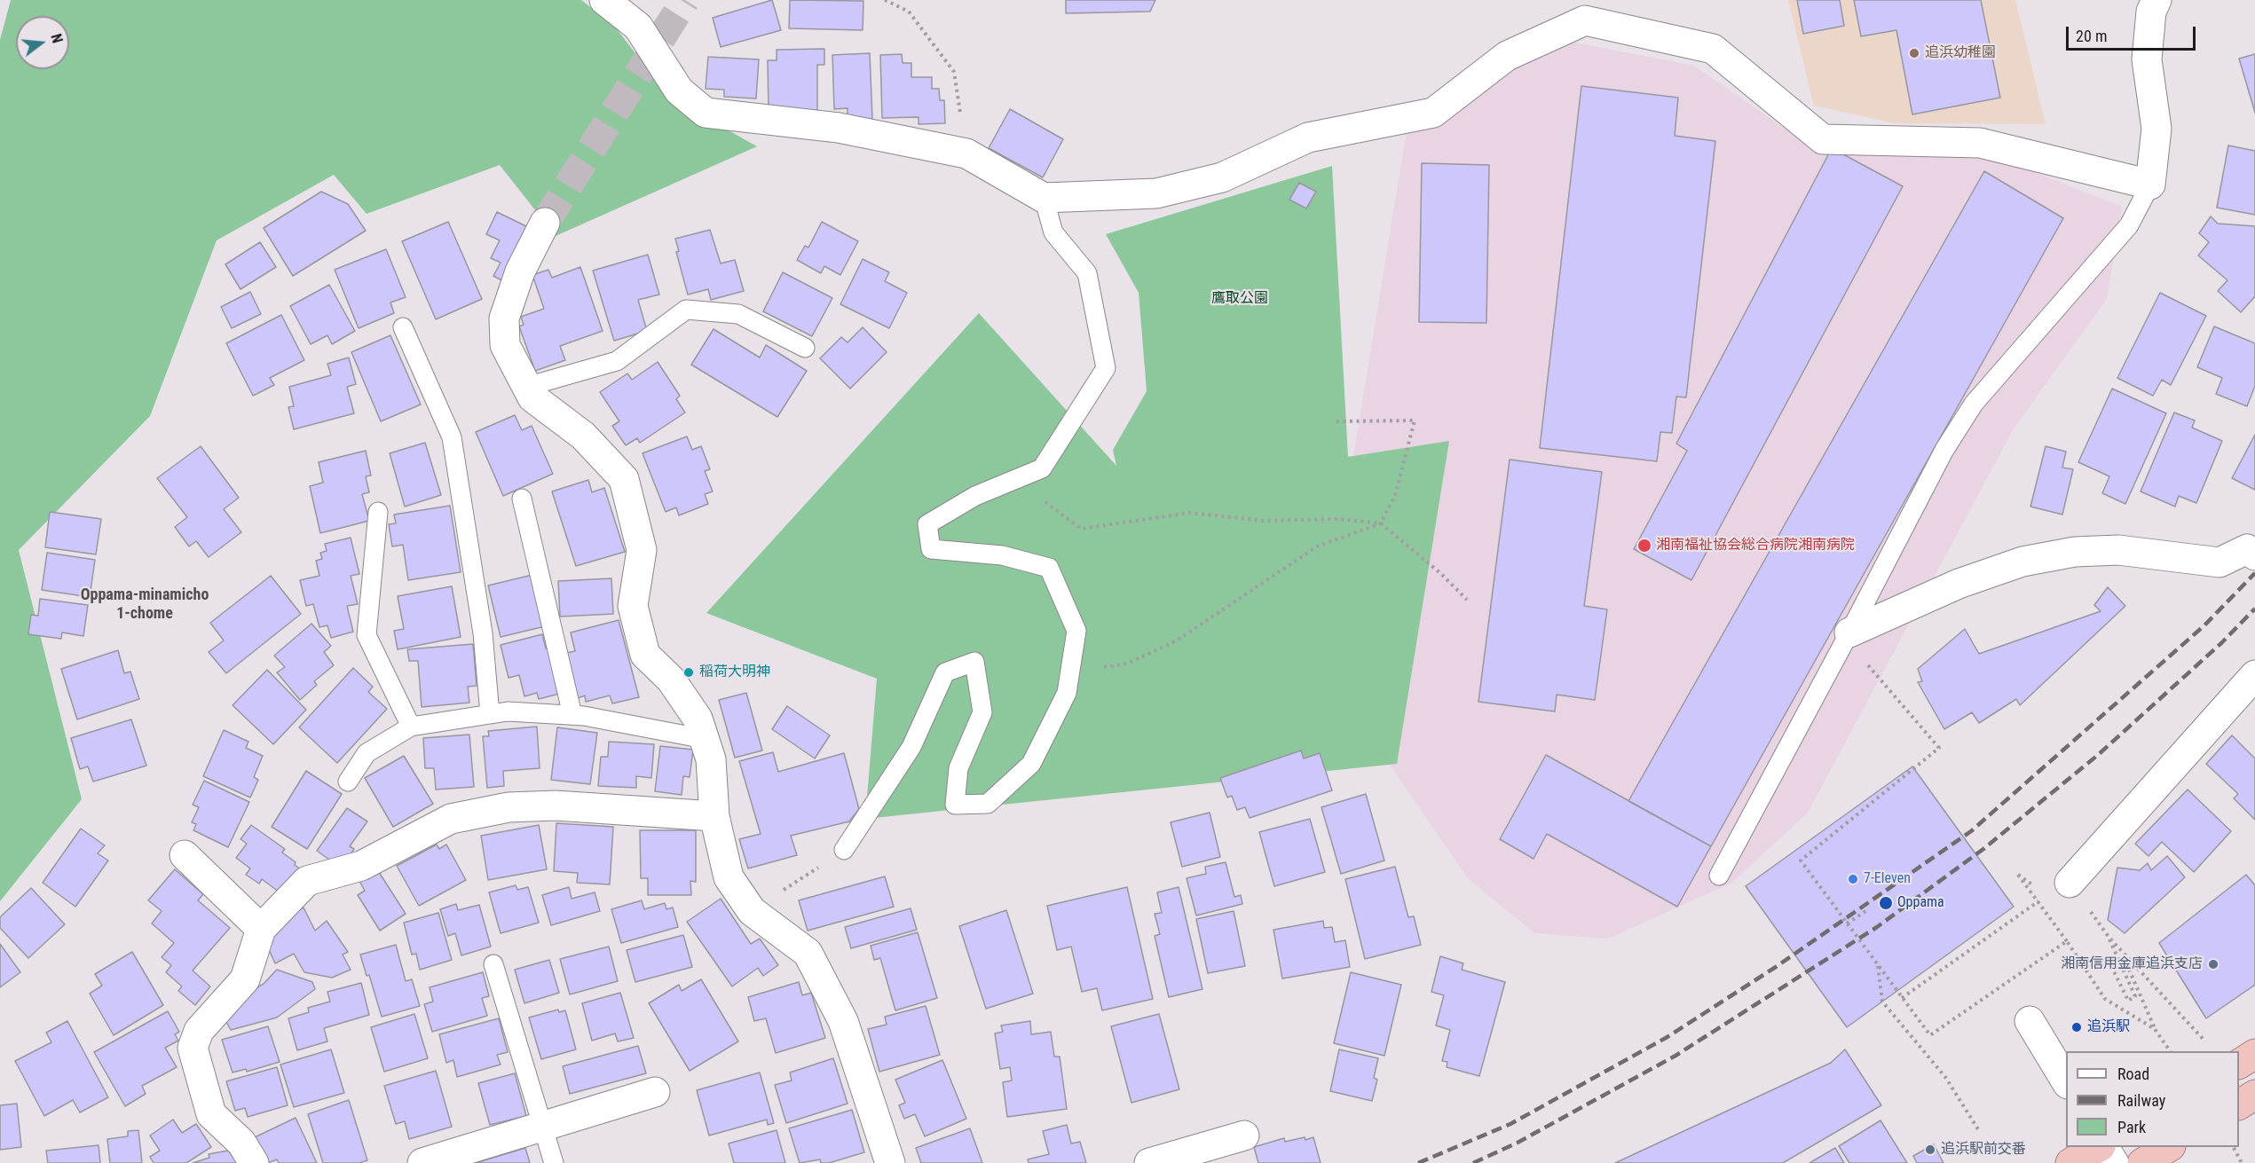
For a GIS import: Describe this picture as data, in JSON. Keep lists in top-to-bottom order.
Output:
{
  "districts": ["Oppama-minamicho 1-chome"],
  "parks": ["鷹取公園"],
  "places": [
    "追浜幼稚園",
    "湘南福祉協会総合病院湘南病院",
    "稲荷大明神",
    "7-Eleven",
    "Oppama",
    "湘南信用金庫追浜支店",
    "追浜駅",
    "追浜駅前交番"
  ],
  "legend": ["Road", "Railway", "Park"],
  "scale_bar": "20 m",
  "north": "right"
}
